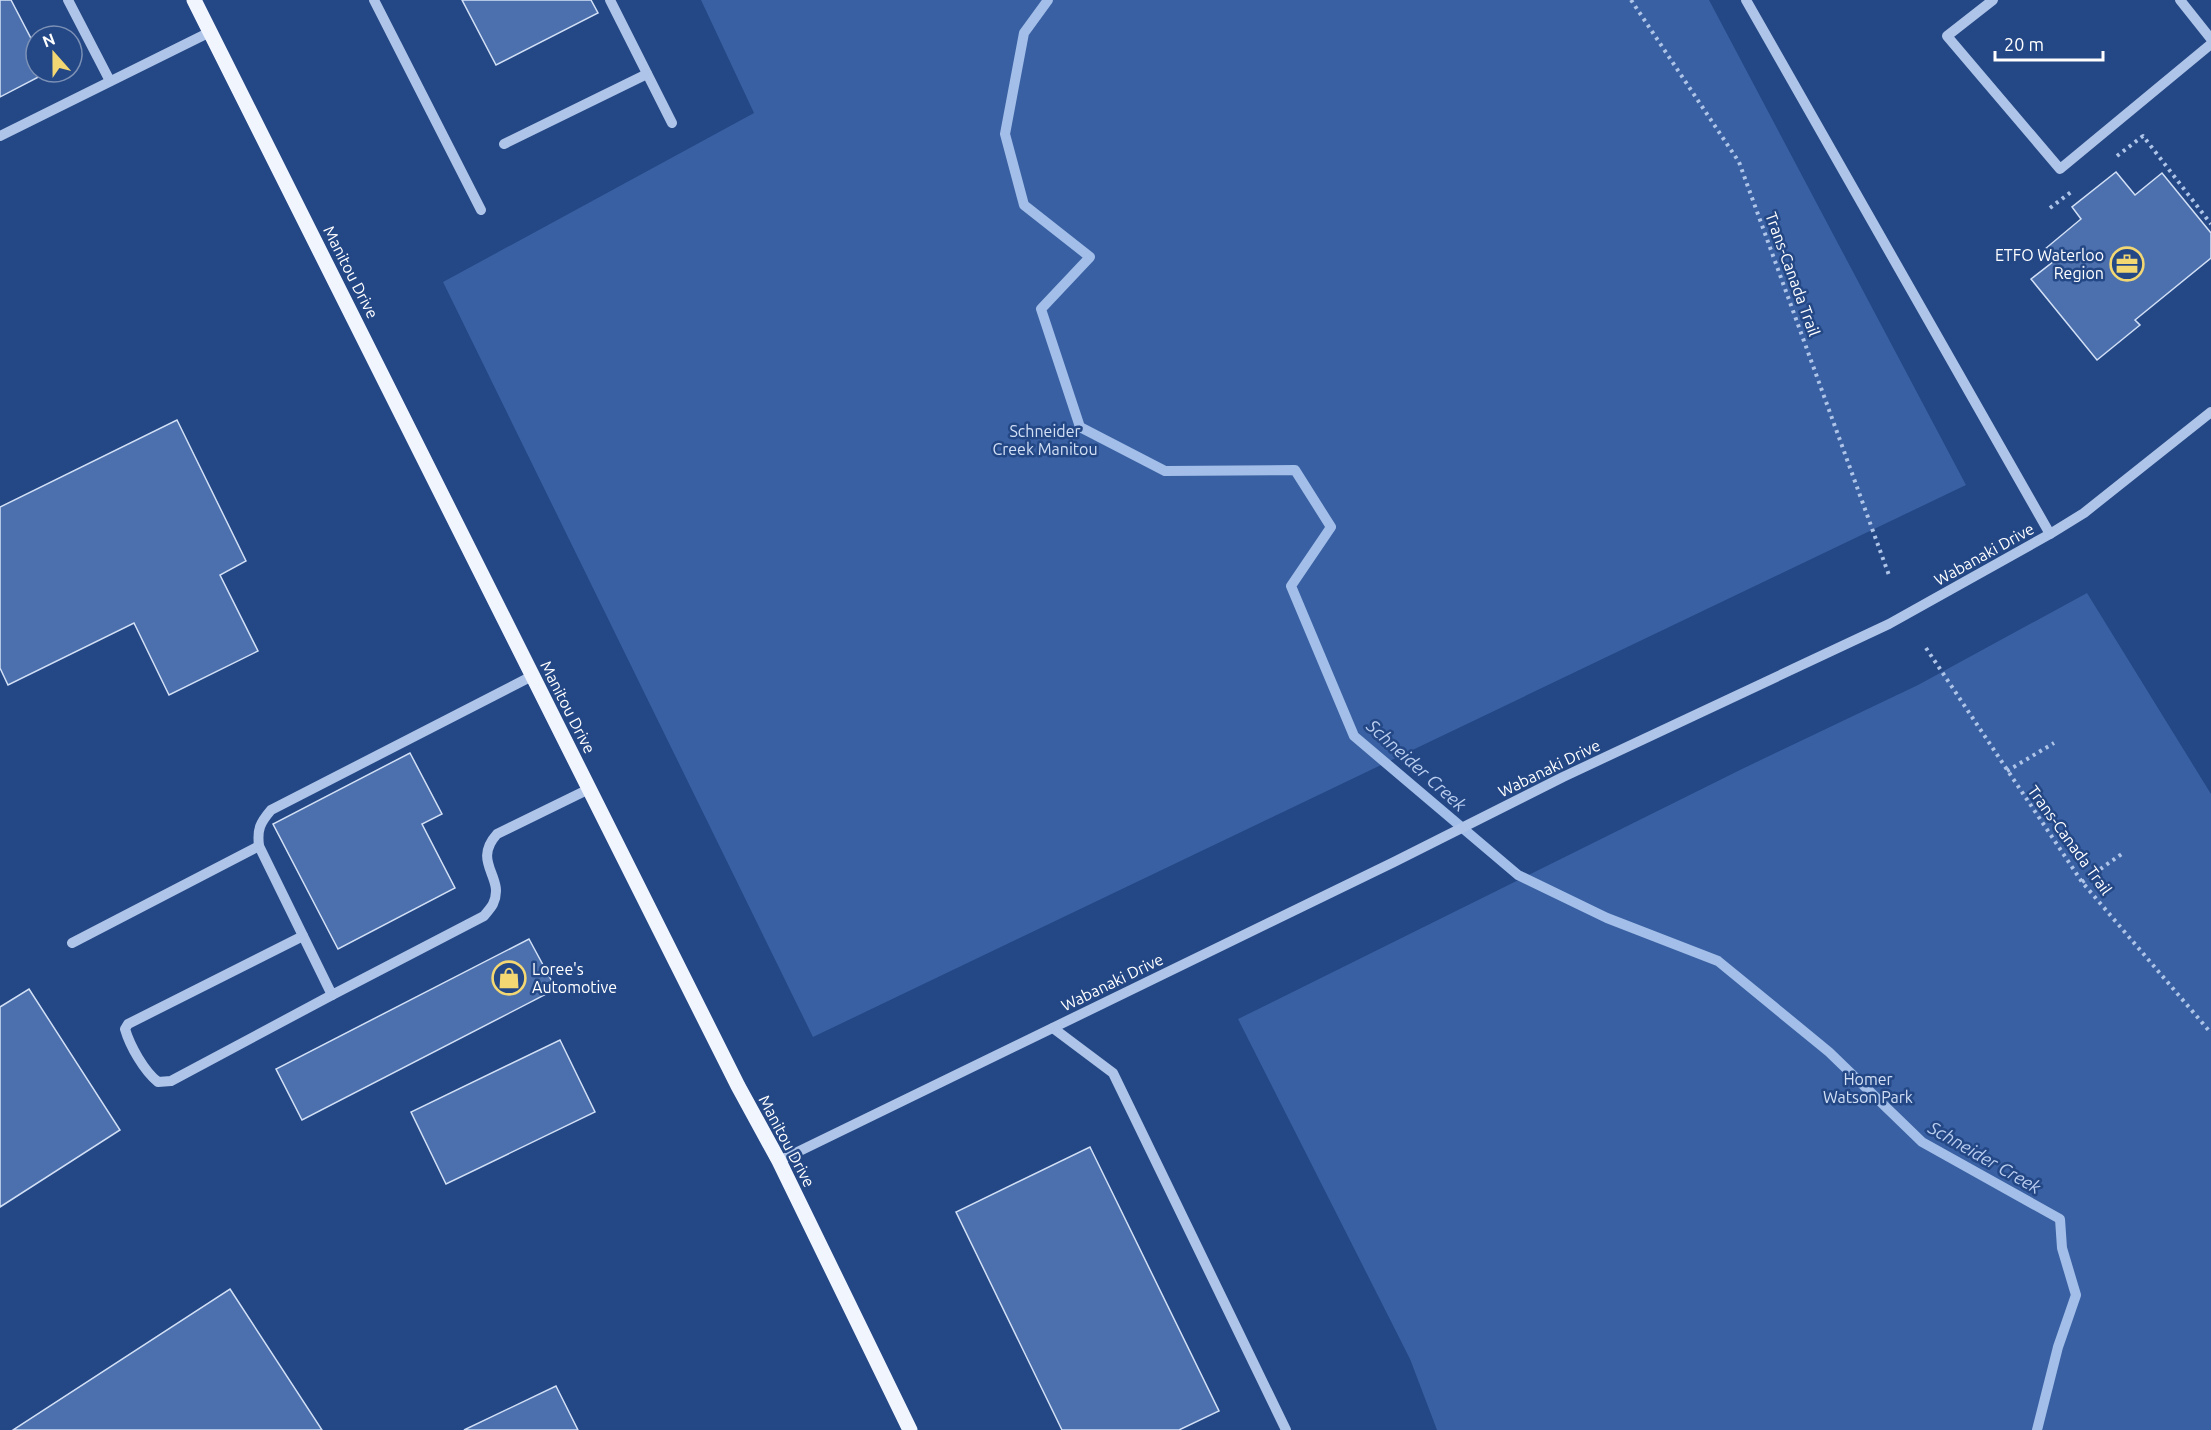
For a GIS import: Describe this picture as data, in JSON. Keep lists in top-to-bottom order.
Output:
{
  "streets": {
    "main road": ["Manitou Drive"],
    "street": ["Wabanaki Drive"],
    "path": ["Trans-Canada Trail"]
  },
  "crossings": [
    ["Manitou Drive", "Wabanaki Drive"]
  ],
  "water": ["Schneider Creek"],
  "parks": ["Schneider Creek Manitou", "Homer Watson Park"],
  "places": {
    "office": ["ETFO Waterloo Region"],
    "shop": ["Loree's Automotive"]
  },
  "scale_bar": "20 m",
  "north": "top"
}
